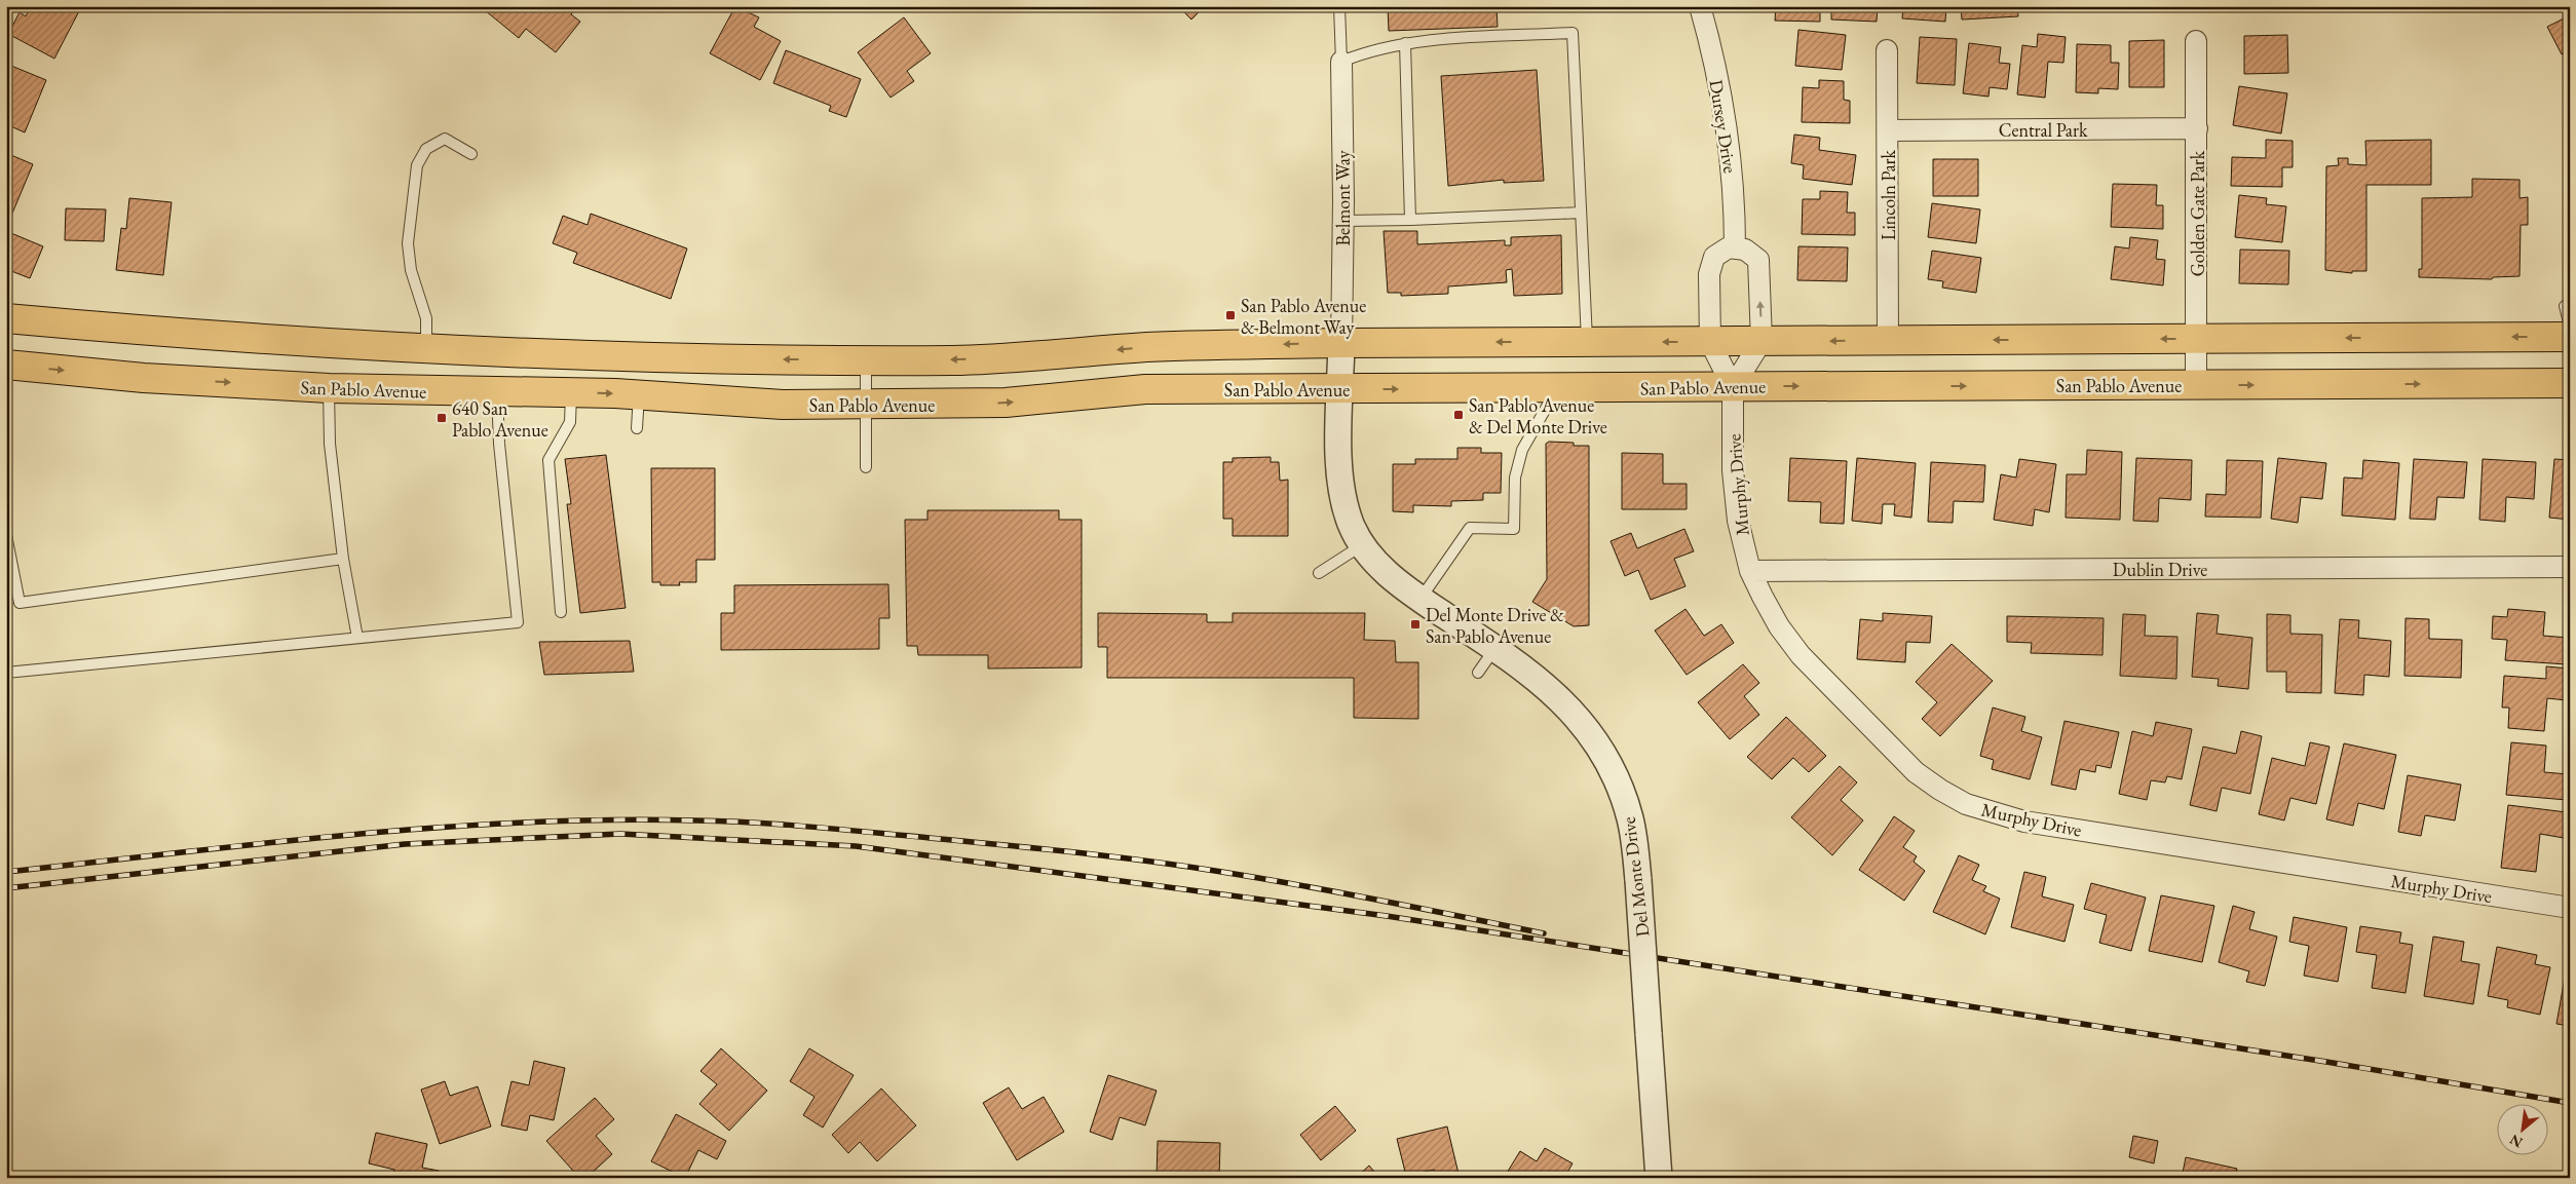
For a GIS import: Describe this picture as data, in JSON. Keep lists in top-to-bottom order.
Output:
{
  "streets": {
    "main road": ["San Pablo Avenue"],
    "street": [
      "Dursey Drive",
      "Central Park",
      "Lincoln Park",
      "Belmont Way",
      "Golden Gate Park",
      "Murphy Drive",
      "Dublin Drive",
      "Del Monte Drive"
    ]
  },
  "crossings": [
    ["Central Park", "Lincoln Park"],
    ["Central Park", "Golden Gate Park"],
    ["Belmont Way", "San Pablo Avenue"],
    ["Belmont Way", "Del Monte Drive"],
    ["Golden Gate Park", "San Pablo Avenue"],
    ["San Pablo Avenue", "Murphy Drive"],
    ["San Pablo Avenue", "Del Monte Drive"],
    ["Murphy Drive", "Dublin Drive"]
  ],
  "places": {
    "transit": [
      "San Pablo Avenue & Belmont Way",
      "San Pablo Avenue & Del Monte Drive",
      "640 San Pablo Avenue",
      "Del Monte Drive & San Pablo Avenue"
    ]
  },
  "north": "bottom left"
}
